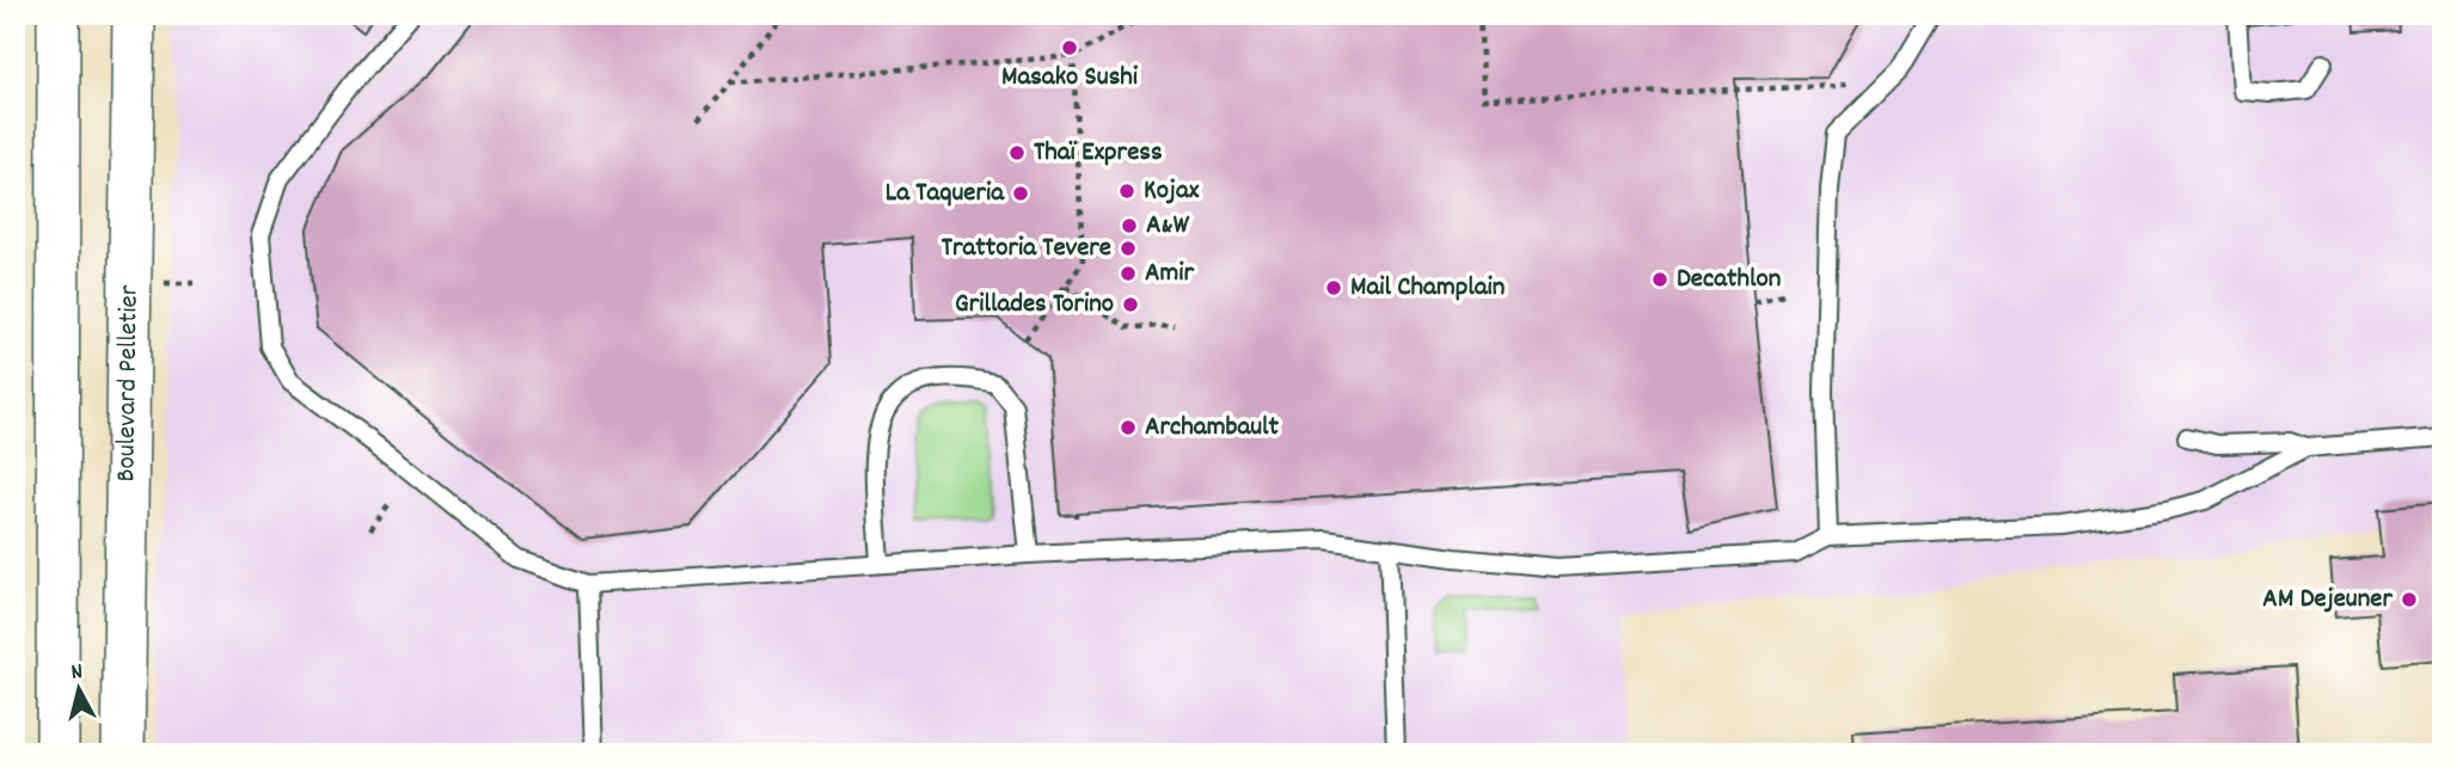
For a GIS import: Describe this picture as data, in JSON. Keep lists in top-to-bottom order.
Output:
{
  "streets": {
    "street": ["Boulevard Pelletier"]
  },
  "places": [
    "Masako Sushi",
    "Thaï Express",
    "Kojax",
    "La Taqueria",
    "A&W",
    "Trattoria Tevere",
    "Amir",
    "Decathlon",
    "Mail Champlain",
    "Grillades Torino",
    "Archambault",
    "AM Dejeuner"
  ],
  "north": "top"
}
